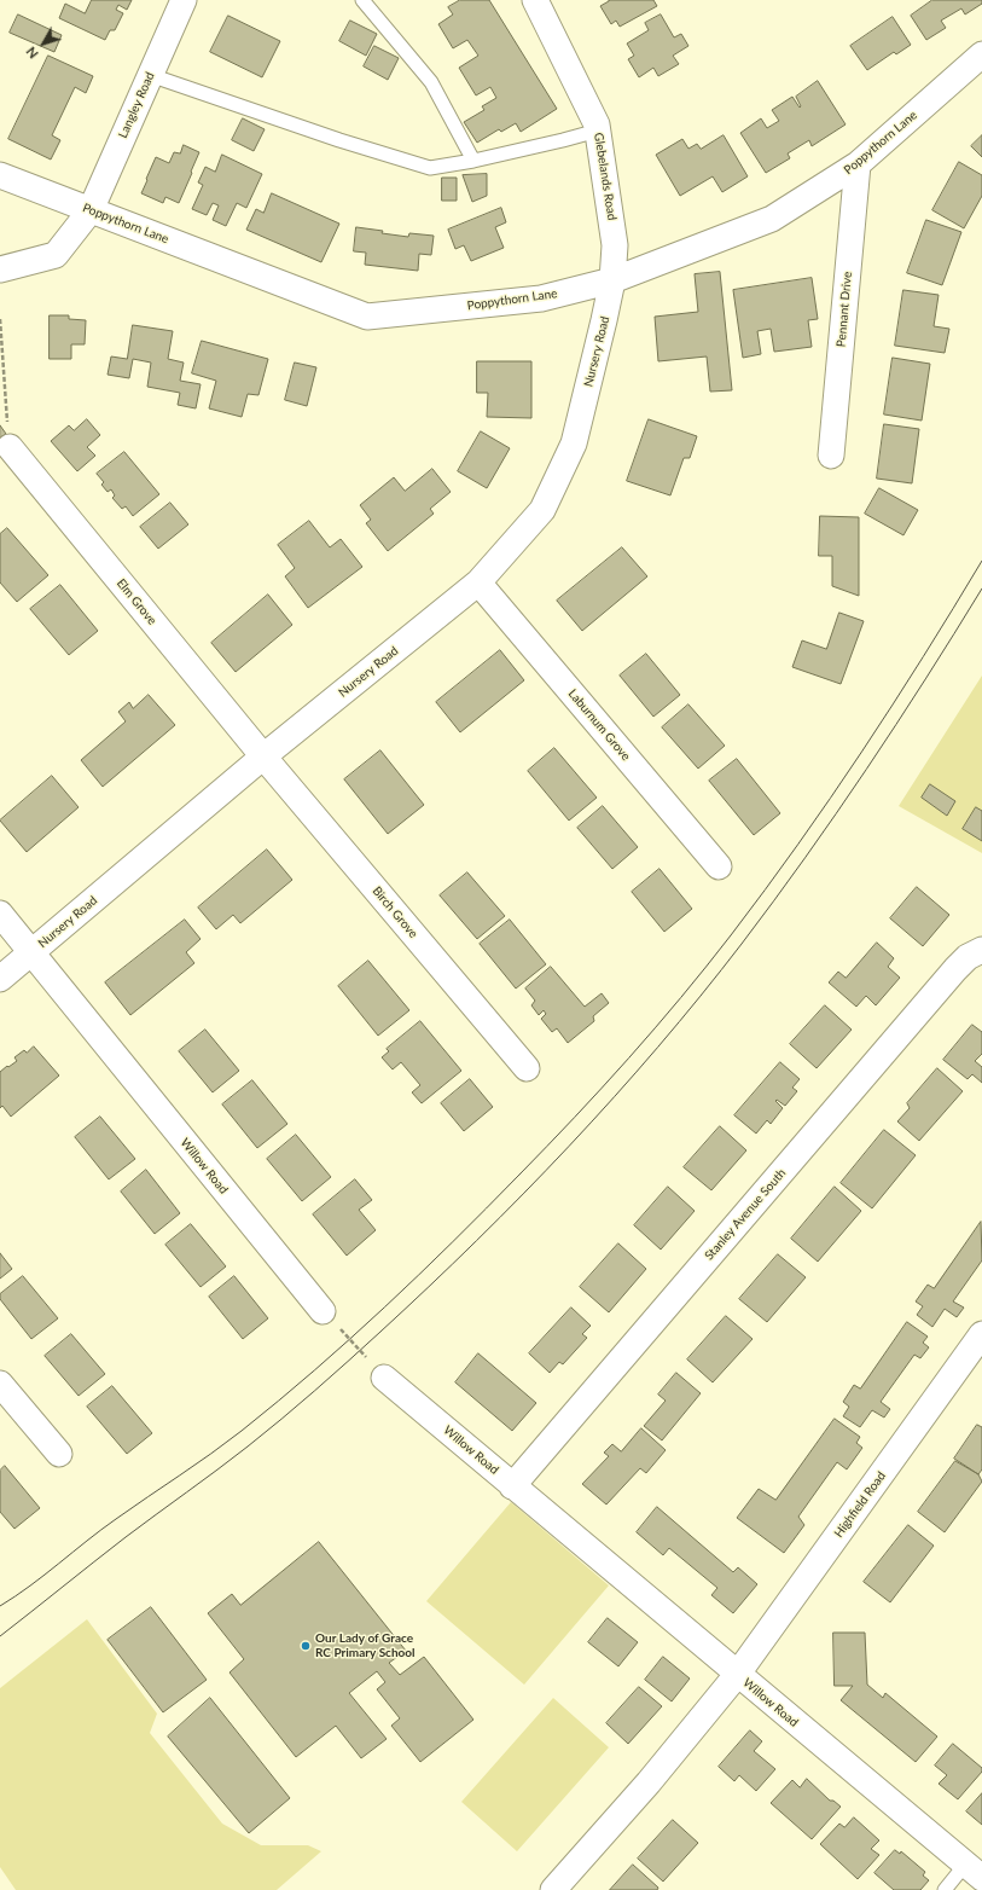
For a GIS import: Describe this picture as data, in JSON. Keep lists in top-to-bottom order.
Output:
{
  "streets": {
    "street": [
      "Langley Road",
      "Poppythorn Lane",
      "Glebelands Road",
      "Pennant Drive",
      "Nursery Road",
      "Elm Grove",
      "Laburnum Grove",
      "Birch Grove",
      "Willow Road",
      "Stanley Avenue South",
      "Highfield Road"
    ]
  },
  "crossings": [
    ["Langley Road", "Poppythorn Lane"],
    ["Poppythorn Lane", "Glebelands Road"],
    ["Poppythorn Lane", "Pennant Drive"],
    ["Poppythorn Lane", "Nursery Road"],
    ["Glebelands Road", "Nursery Road"],
    ["Nursery Road", "Elm Grove"],
    ["Nursery Road", "Laburnum Grove"],
    ["Nursery Road", "Birch Grove"],
    ["Nursery Road", "Willow Road"],
    ["Elm Grove", "Birch Grove"],
    ["Willow Road", "Stanley Avenue South"],
    ["Willow Road", "Highfield Road"]
  ],
  "places": ["Our Lady of Grace RC Primary School"],
  "north": "bottom left"
}
